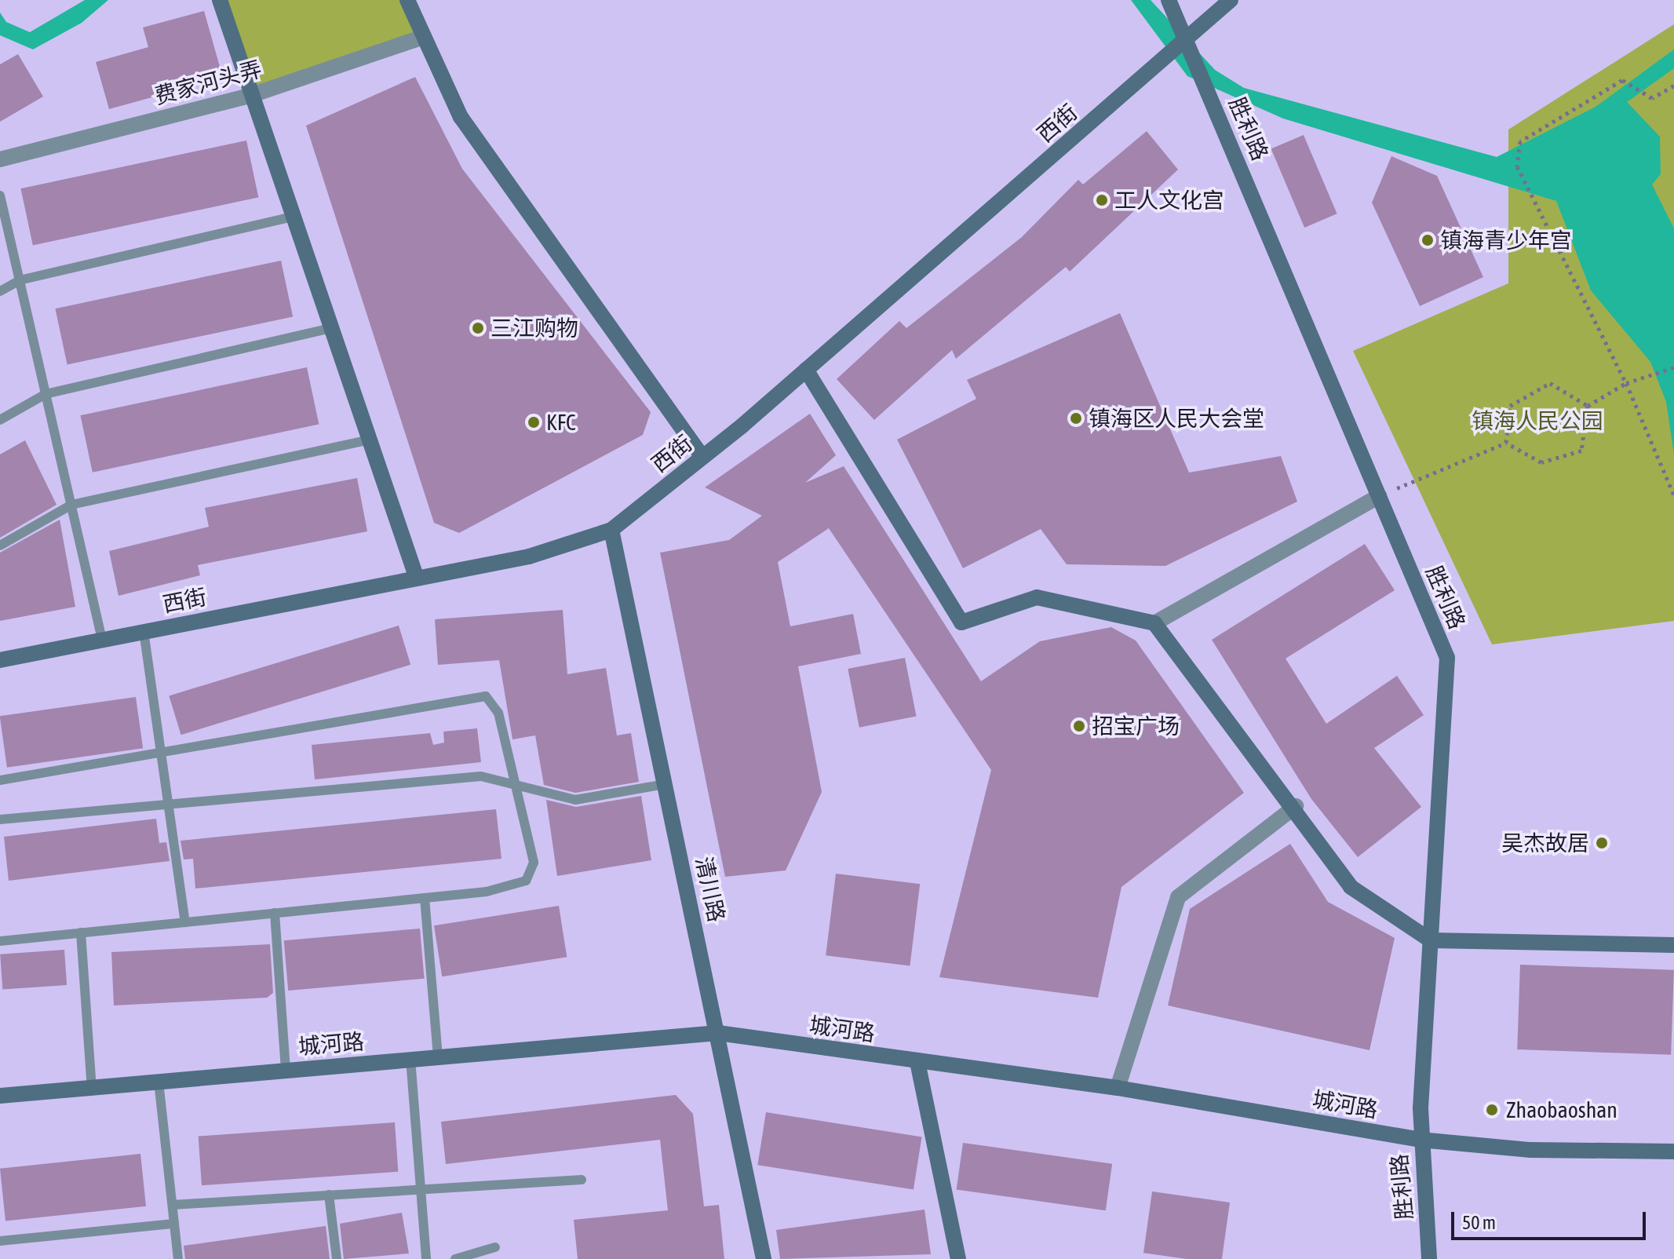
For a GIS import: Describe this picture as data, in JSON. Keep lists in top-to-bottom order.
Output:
{
  "streets": {
    "street": [
      "费家河头弄",
      "西街",
      "胜利路",
      "清川路",
      "城河路"
    ]
  },
  "crossings": [
    ["西街", "胜利路"],
    ["西街", "清川路"],
    ["胜利路", "城河路"],
    ["清川路", "城河路"]
  ],
  "parks": ["镇海人民公园"],
  "places": [
    "工人文化宫",
    "镇海青少年宫",
    "三江购物",
    "镇海区人民大会堂",
    "KFC",
    "招宝广场",
    "吴杰故居",
    "Zhaobaoshan"
  ],
  "scale_bar": "50 m"
}
